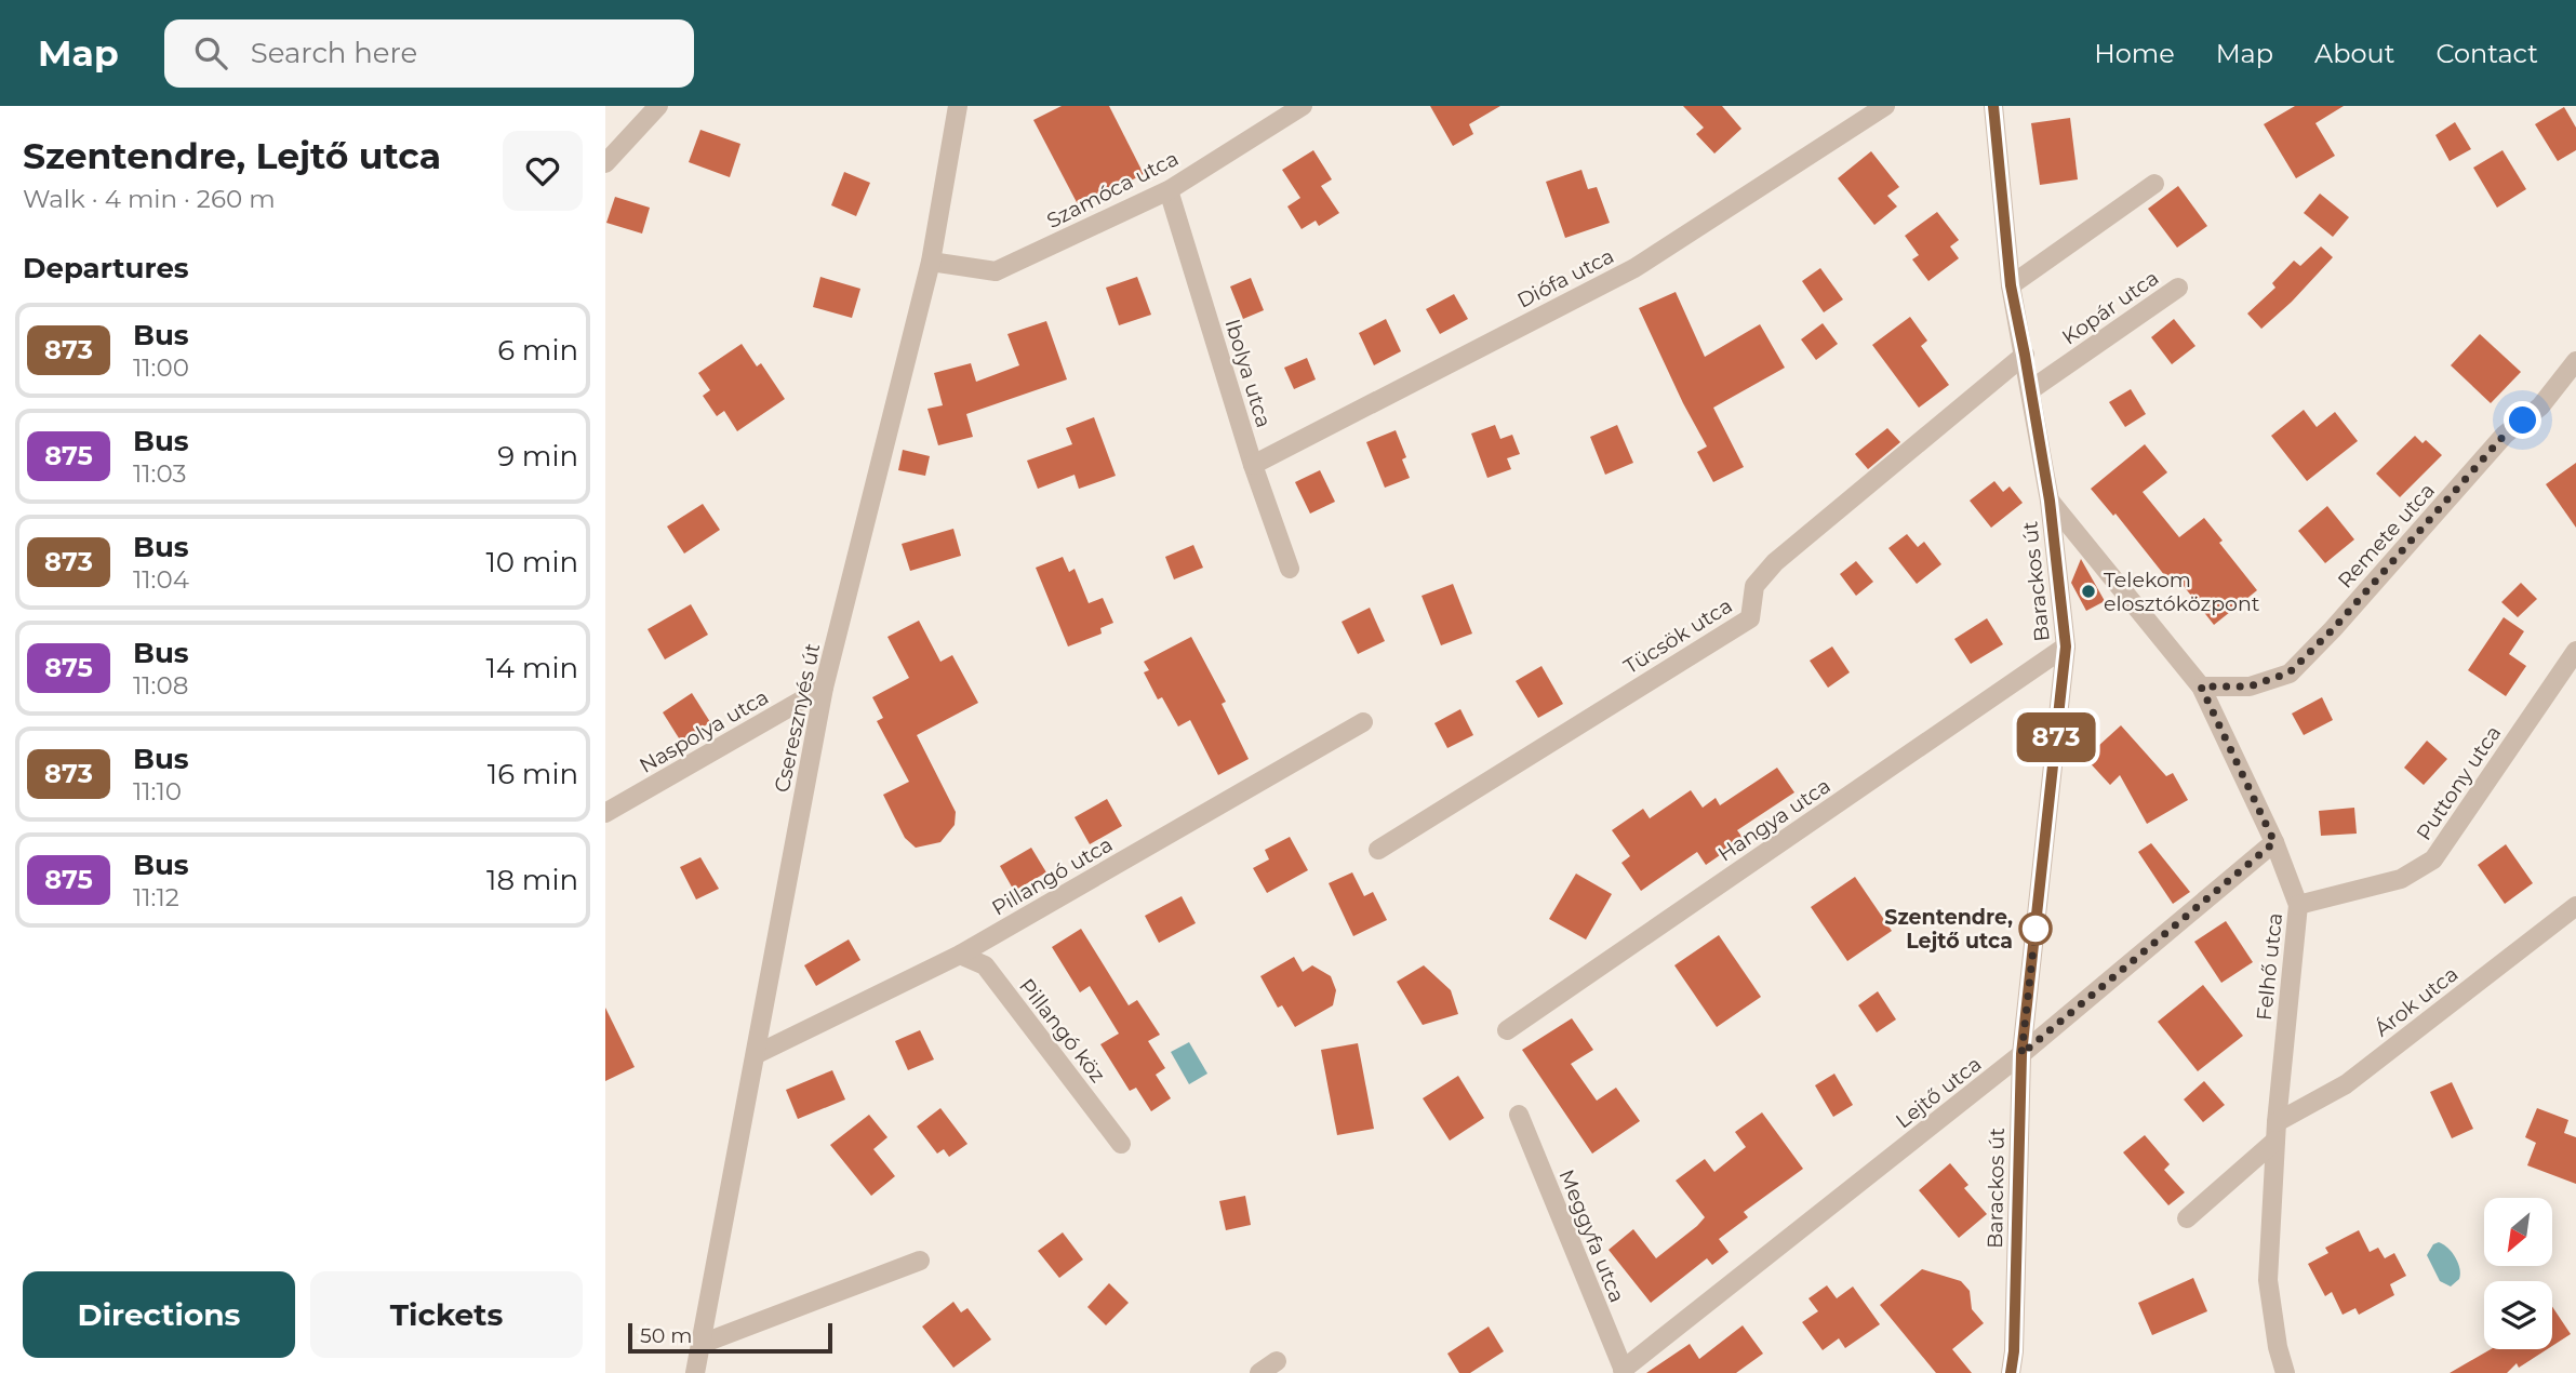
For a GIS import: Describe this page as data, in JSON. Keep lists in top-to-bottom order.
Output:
{
  "streets": {
    "street": [
      "Szamóca utca",
      "Diófa utca",
      "Kopár utca",
      "Ibolya utca",
      "Remete utca",
      "Barackos út",
      "Tücsök utca",
      "Cseresznyés út",
      "Naspolya utca",
      "Puttony utca",
      "Hangya utca",
      "Pillangó utca",
      "Felhő utca",
      "Árok utca",
      "Pillangó köz",
      "Lejtő utca",
      "Meggyfa utca"
    ]
  },
  "crossings": [
    ["Szamóca utca", "Ibolya utca"],
    ["Szamóca utca", "Cseresznyés út"],
    ["Diófa utca", "Ibolya utca"],
    ["Kopár utca", "Barackos út"],
    ["Remete utca", "Felhő utca"],
    ["Barackos út", "Tücsök utca"],
    ["Barackos út", "Hangya utca"],
    ["Barackos út", "Felhő utca"],
    ["Barackos út", "Lejtő utca"],
    ["Cseresznyés út", "Naspolya utca"],
    ["Cseresznyés út", "Pillangó utca"],
    ["Puttony utca", "Felhő utca"],
    ["Pillangó utca", "Pillangó köz"],
    ["Felhő utca", "Árok utca"],
    ["Felhő utca", "Lejtő utca"],
    ["Lejtő utca", "Meggyfa utca"]
  ],
  "places": ["Telekom elosztóközpont", "Szentendre, Lejtő utca"],
  "lines": ["bus line 873"],
  "scale_bar": "50 m",
  "north": "bottom left",
  "page": {
    "header": "Map",
    "search": "Search here",
    "nav": [
      "Home",
      "Map",
      "About",
      "Contact"
    ],
    "heading": [
      ["Szentendre, Lejtő utca", "Walk · 4 min · 260 m"],
      "Departures"
    ],
    "on_map": "873",
    "list": [
      {
        "mark": "873",
        "name": "Bus",
        "note": "11:00",
        "value": "6 min"
      },
      {
        "mark": "875",
        "name": "Bus",
        "note": "11:03",
        "value": "9 min"
      },
      {
        "mark": "873",
        "name": "Bus",
        "note": "11:04",
        "value": "10 min"
      },
      {
        "mark": "875",
        "name": "Bus",
        "note": "11:08",
        "value": "14 min"
      },
      {
        "mark": "873",
        "name": "Bus",
        "note": "11:10",
        "value": "16 min"
      },
      {
        "mark": "875",
        "name": "Bus",
        "note": "11:12",
        "value": "18 min"
      }
    ],
    "buttons": ["Directions", "Tickets"],
    "scale": "50 m"
  }
}
